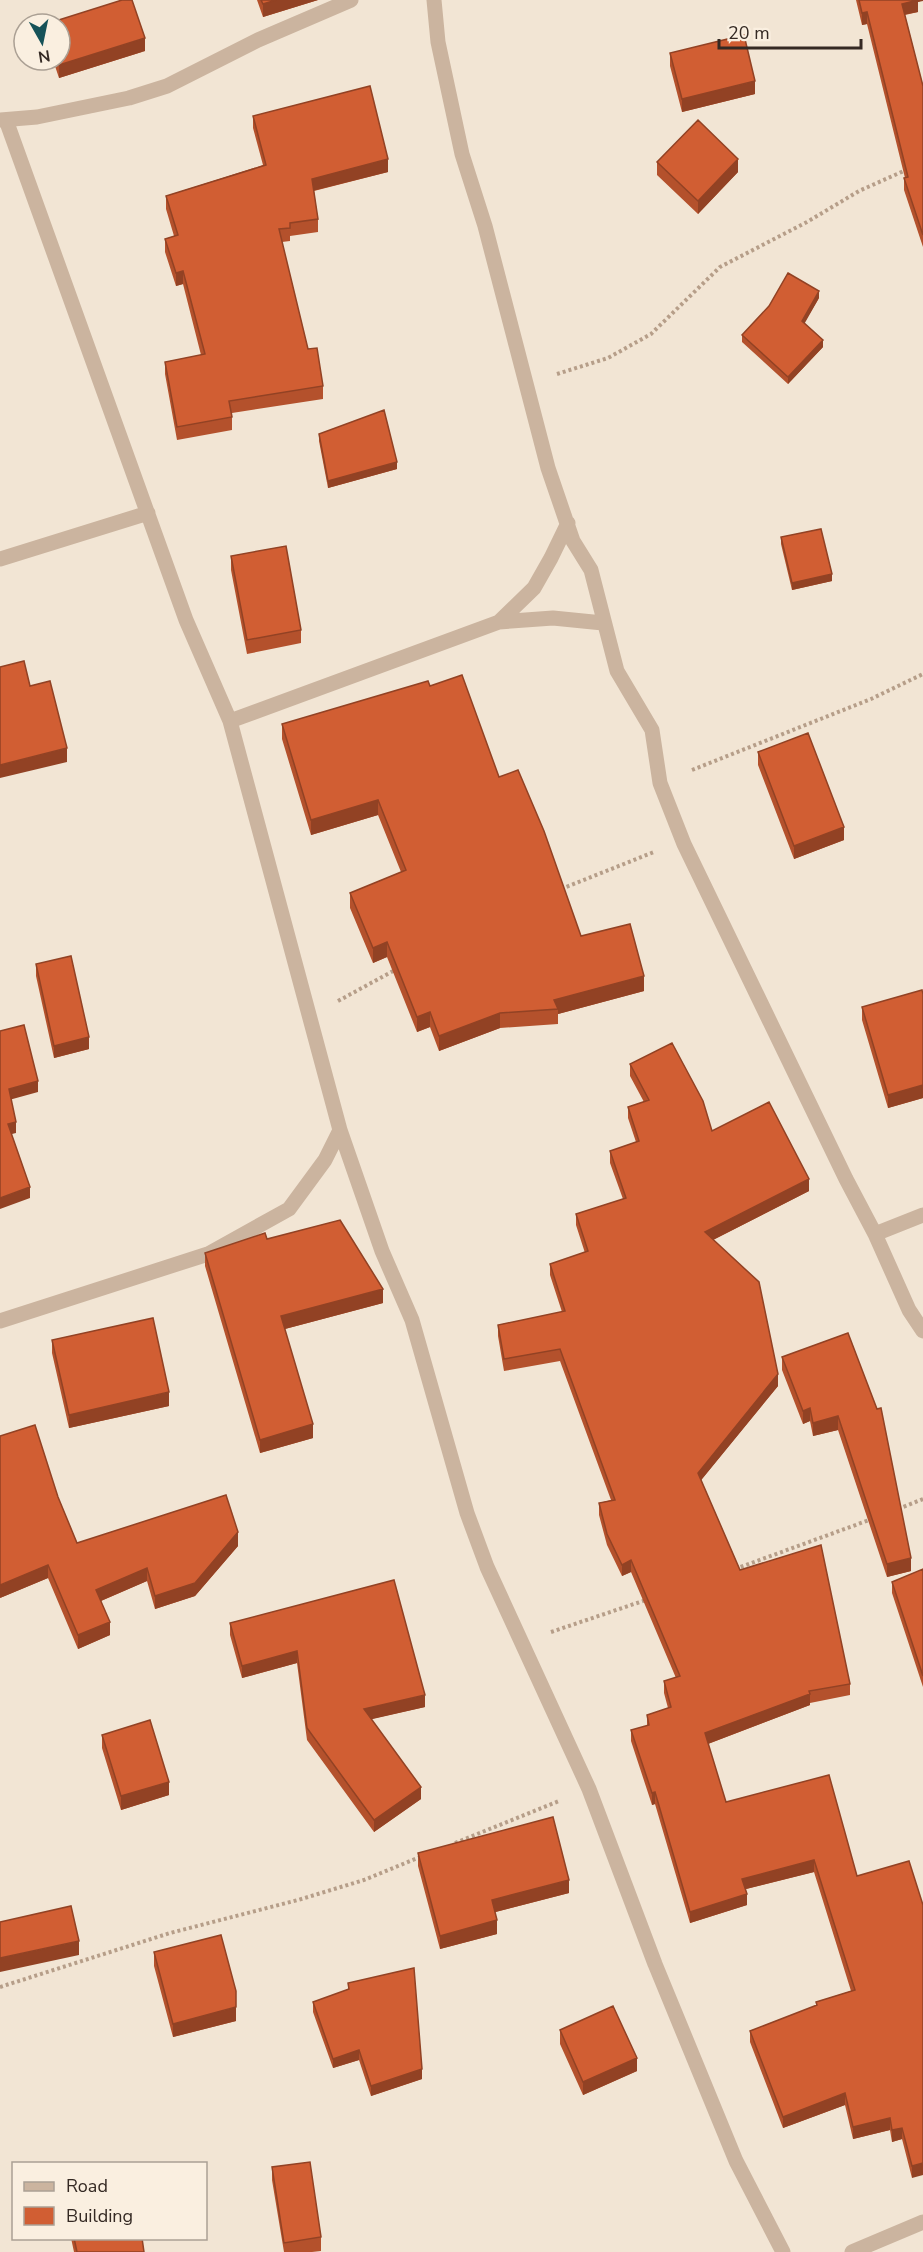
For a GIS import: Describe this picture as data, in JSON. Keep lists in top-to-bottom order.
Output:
{
  "legend": ["Road", "Building"],
  "scale_bar": "20 m",
  "north": "bottom"
}
